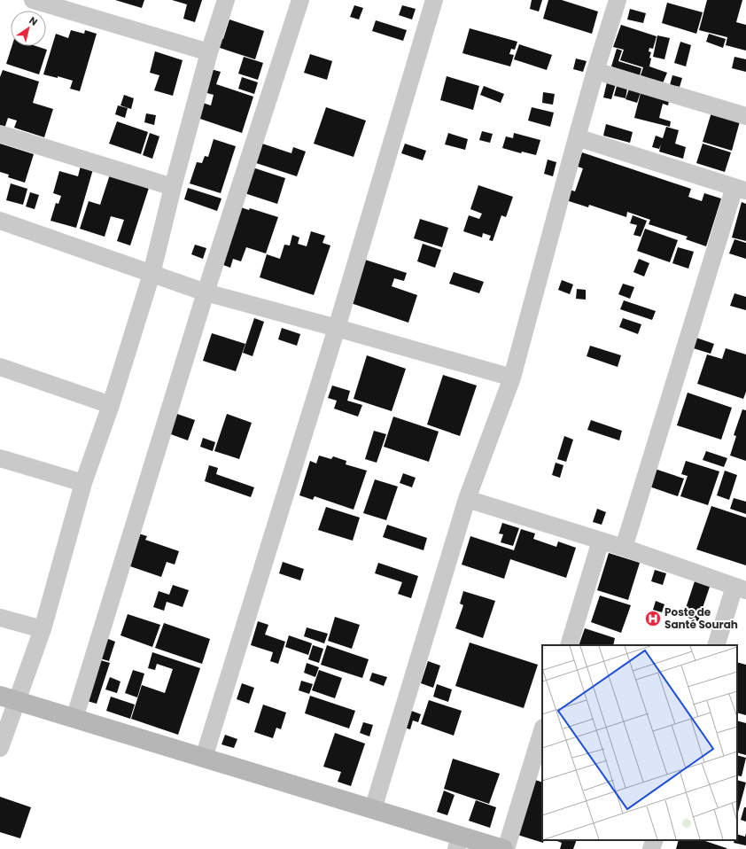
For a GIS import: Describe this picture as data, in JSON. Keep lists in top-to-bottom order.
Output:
{
  "places": {
    "hospital": ["Poste de Santé Sourah"]
  },
  "north": "top right"
}
